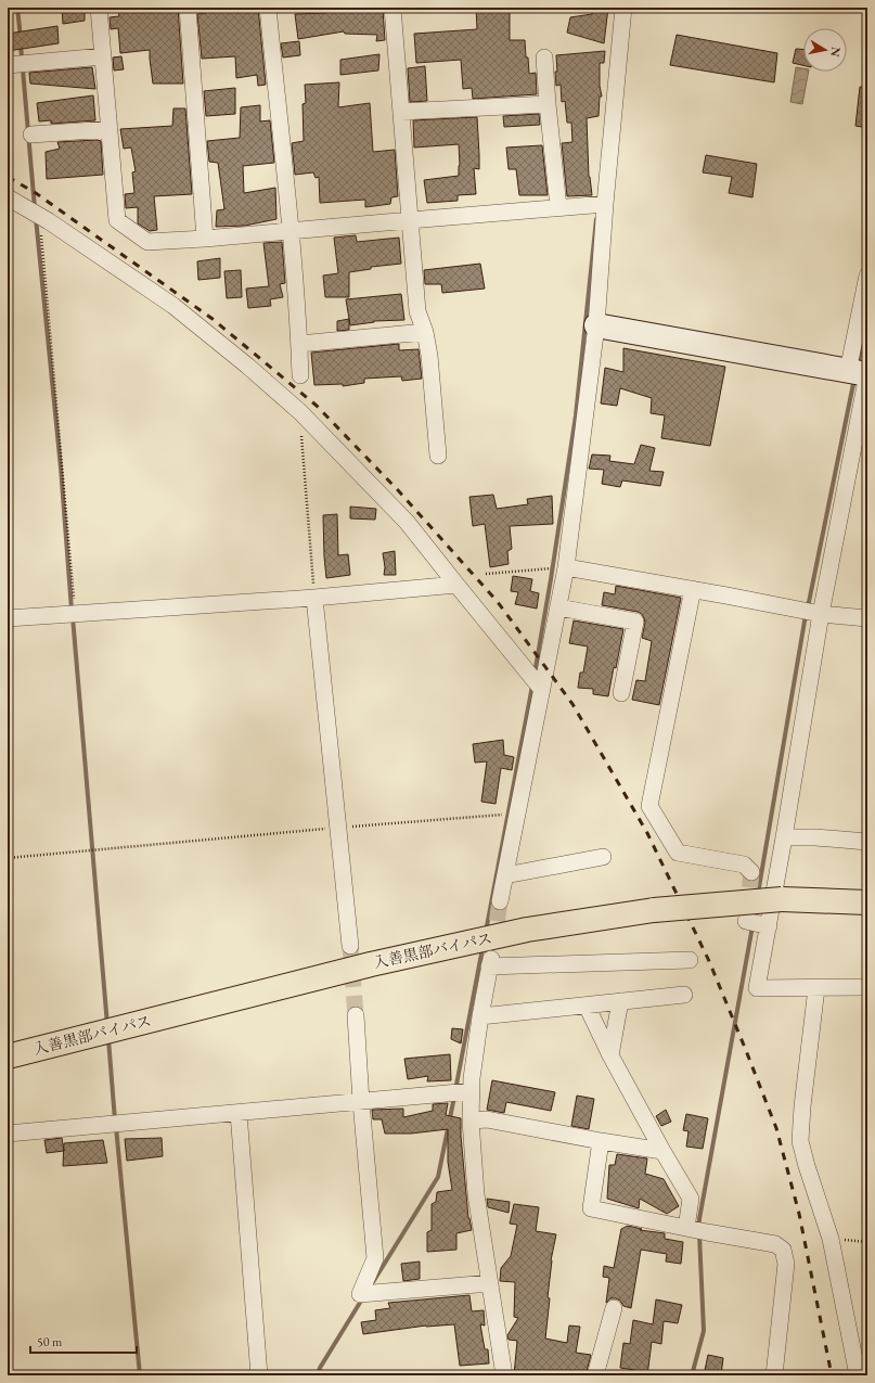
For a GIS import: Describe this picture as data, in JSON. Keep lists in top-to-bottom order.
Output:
{
  "streets": {
    "highway": ["入善黒部バイパス"]
  },
  "scale_bar": "50 m",
  "north": "right"
}
